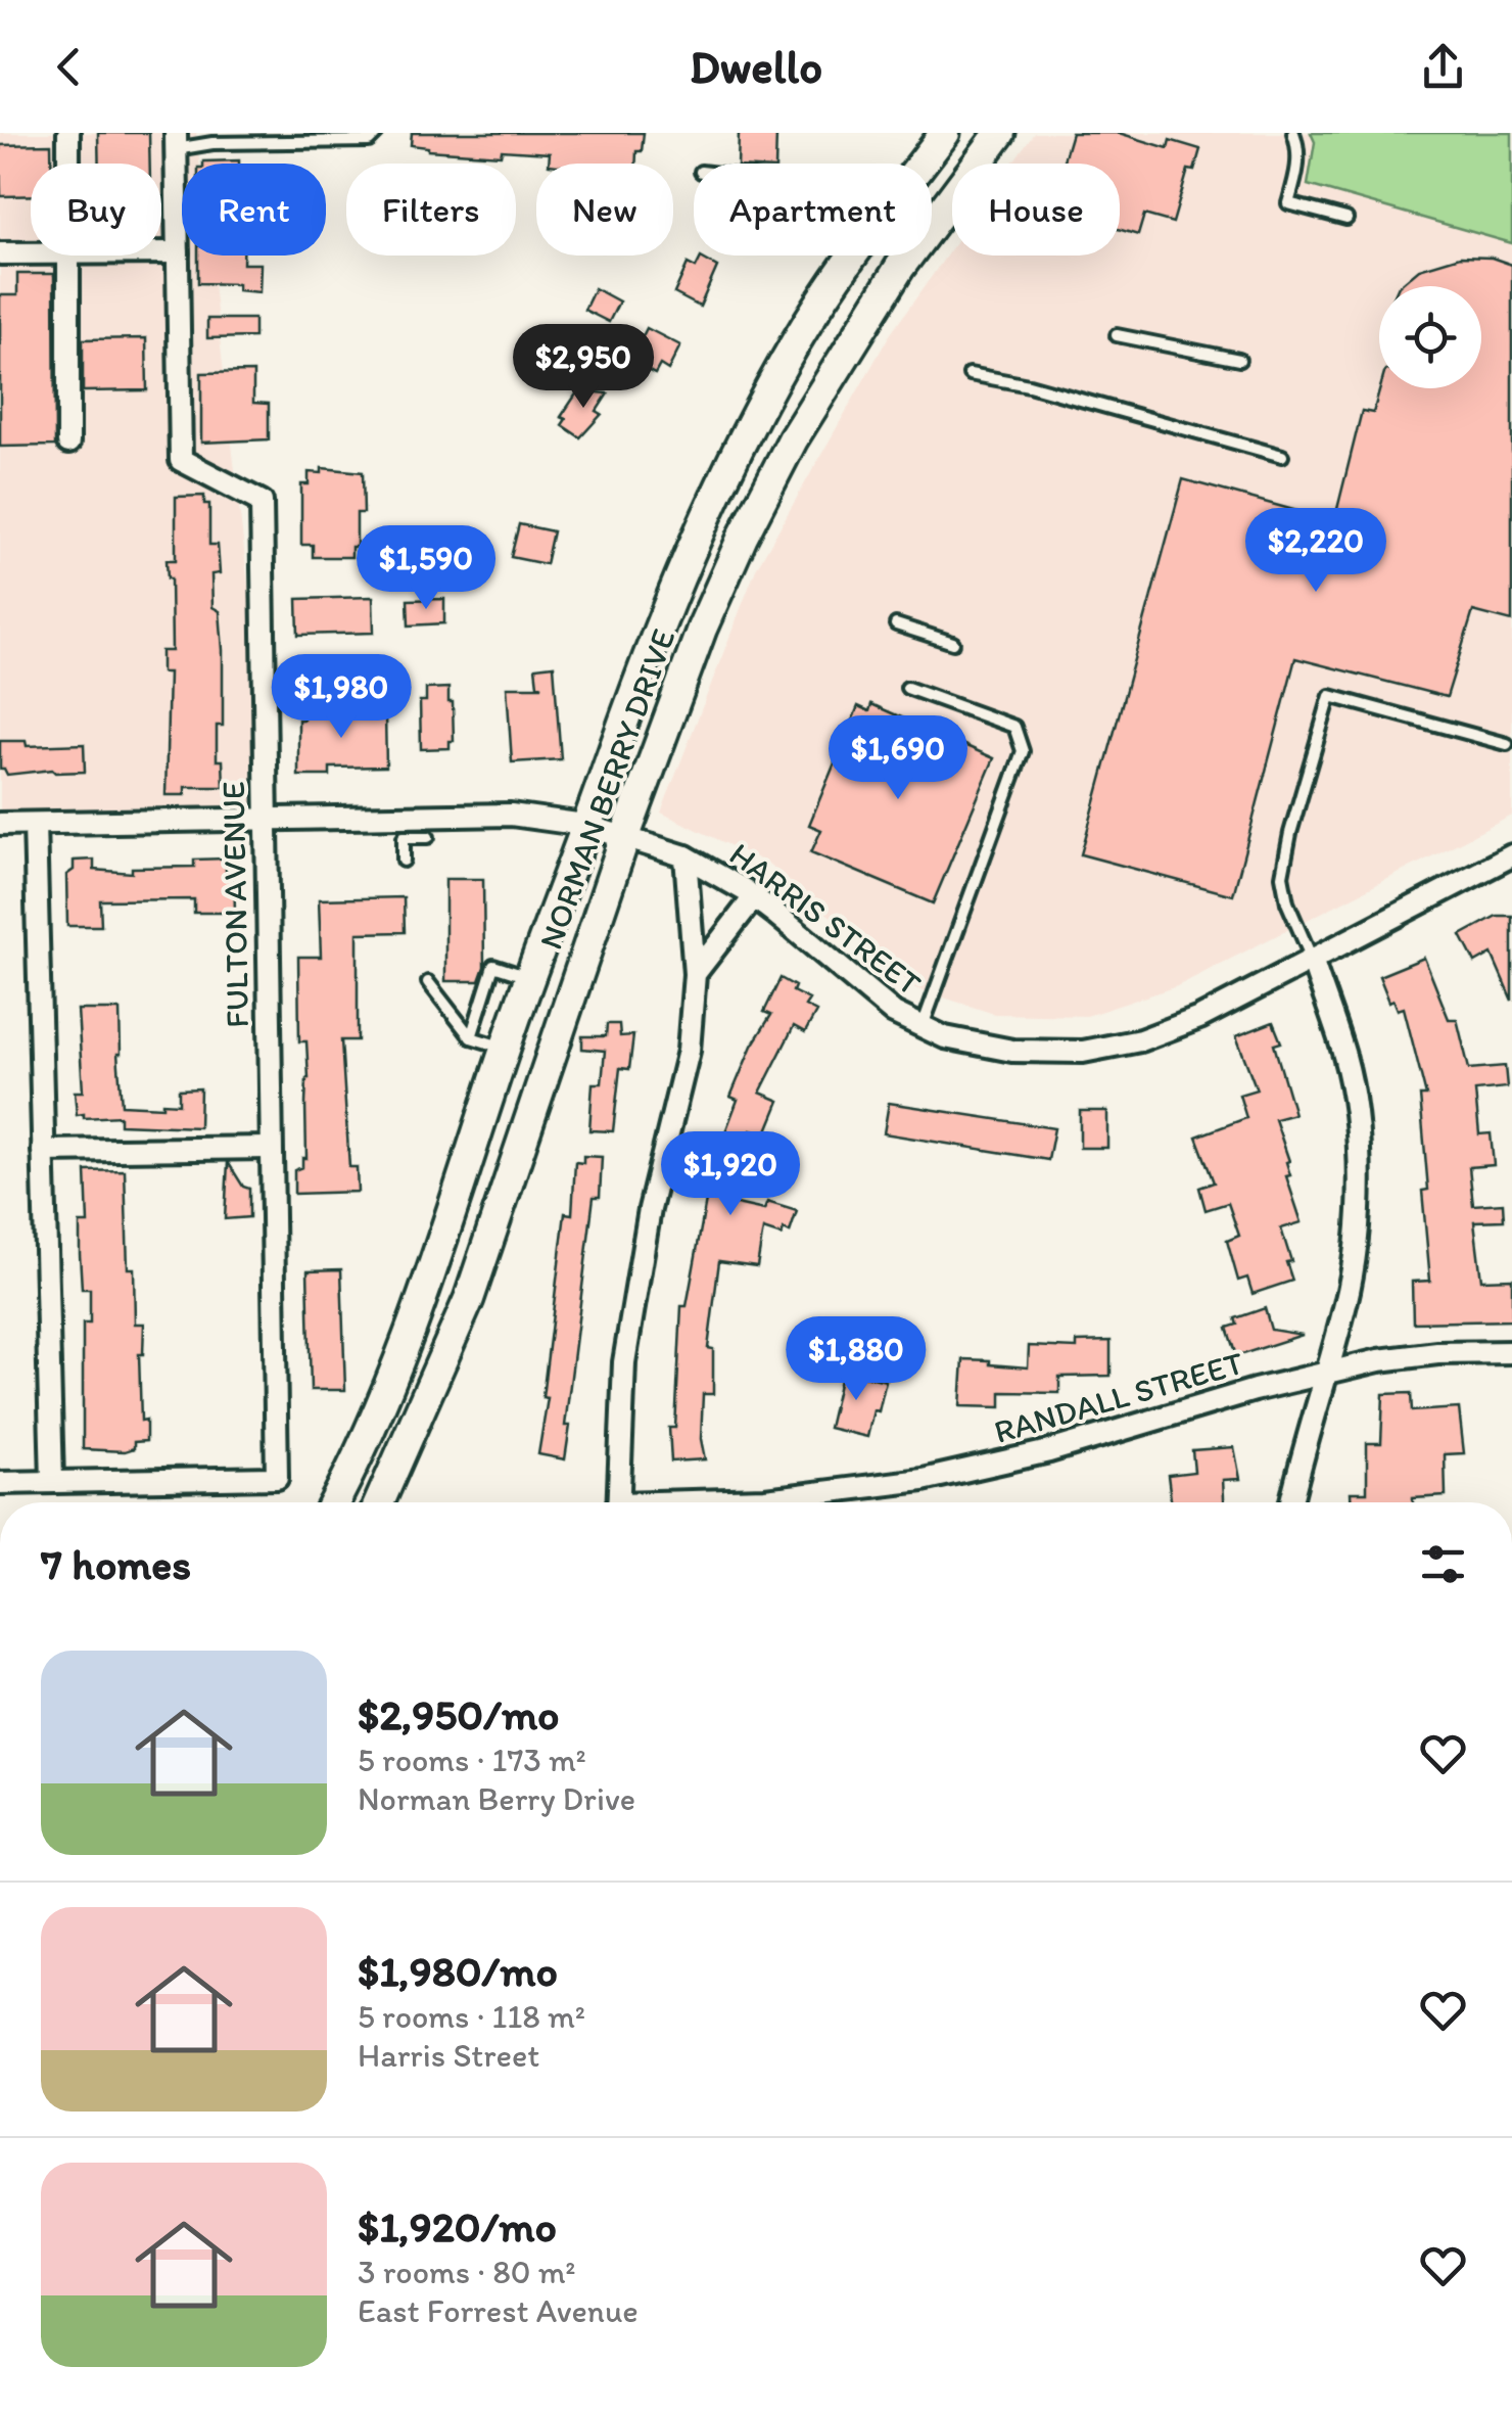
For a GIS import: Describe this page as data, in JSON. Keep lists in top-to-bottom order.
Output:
{
  "streets": {
    "main road": ["NORMAN BERRY DRIVE"],
    "street": ["FULTON AVENUE", "HARRIS STREET", "RANDALL STREET"]
  },
  "crossings": [
    ["NORMAN BERRY DRIVE", "HARRIS STREET"],
    ["FULTON AVENUE", "HARRIS STREET"]
  ],
  "page": {
    "header": "Dwello",
    "chip": [
      "Buy",
      "Rent",
      "Filters",
      "New",
      "Apartment",
      "House"
    ],
    "price": [
      "$2,950",
      "$2,220",
      "$1,590",
      "$1,980",
      "$1,690",
      "$1,920",
      "$1,880"
    ],
    "heading": "7 homes",
    "list": [
      {
        "name": "$2,950/mo",
        "note": "5 rooms · 173 m² · Norman Berry Drive"
      },
      {
        "name": "$1,980/mo",
        "note": "5 rooms · 118 m² · Harris Street"
      },
      {
        "name": "$1,920/mo",
        "note": "3 rooms · 80 m² · East Forrest Avenue"
      }
    ]
  }
}
